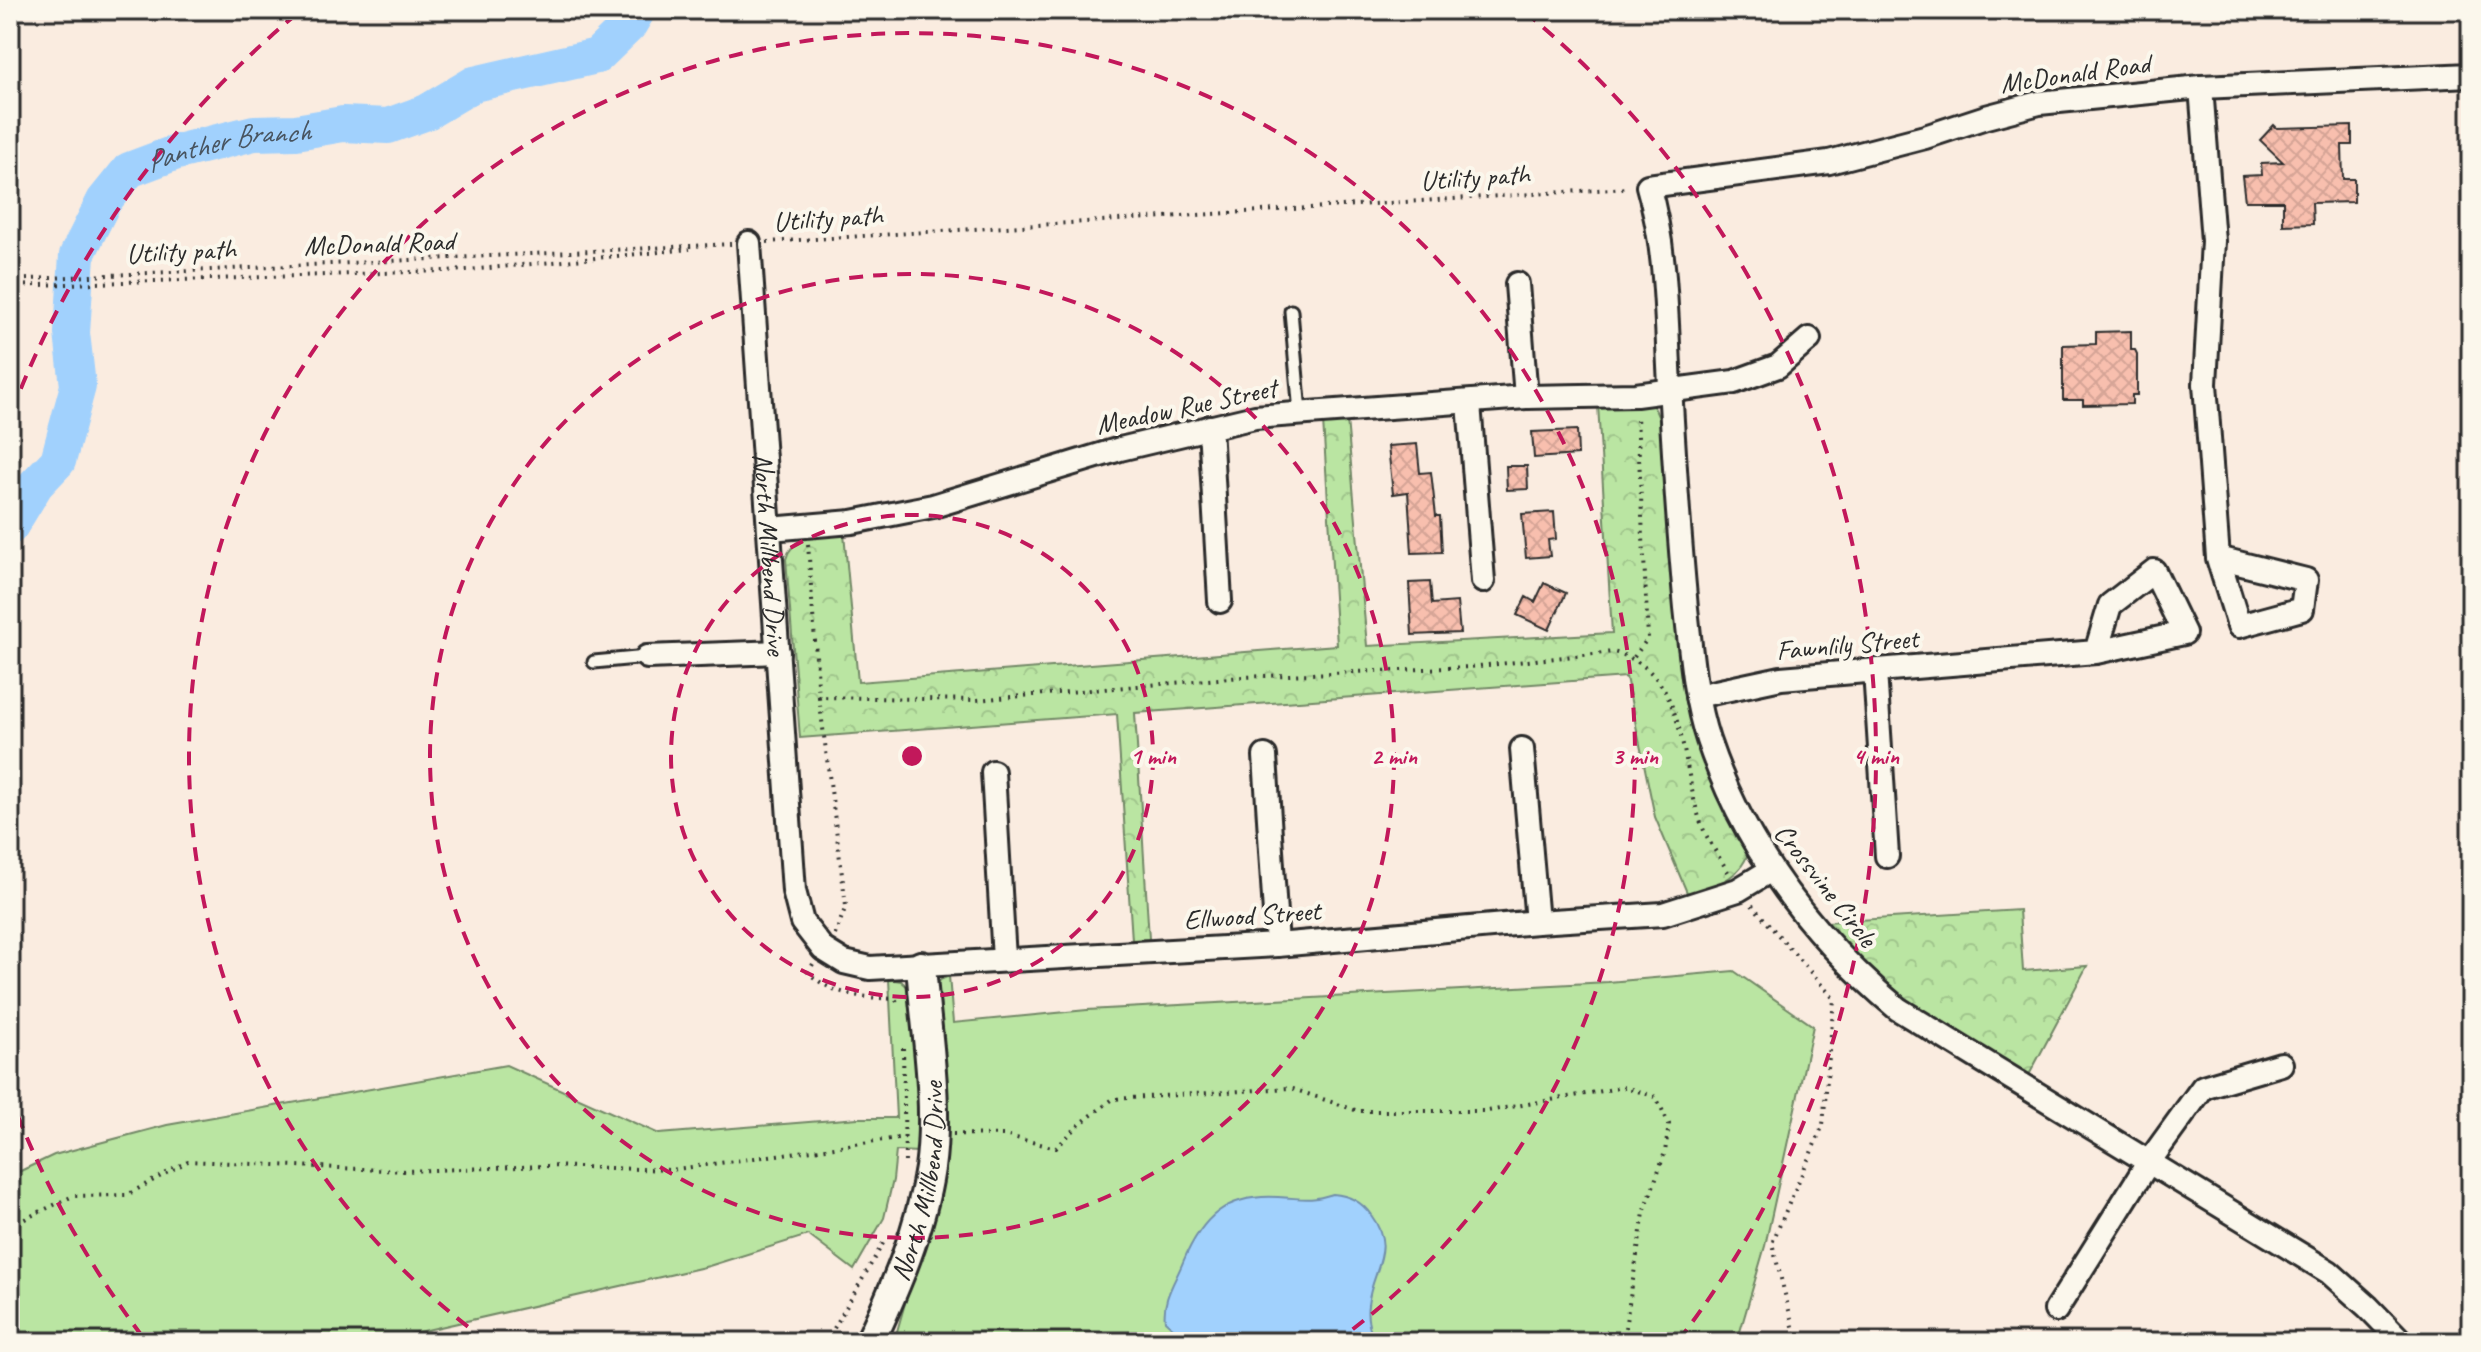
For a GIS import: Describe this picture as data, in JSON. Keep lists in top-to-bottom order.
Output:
{
  "streets": {
    "street": [
      "McDonald Road",
      "Meadow Rue Street",
      "North Millbend Drive",
      "Fawnlily Street",
      "Crossvine Circle",
      "Ellwood Street"
    ],
    "path": ["Utility path"]
  },
  "crossings": [
    ["McDonald Road", "Utility path"],
    ["McDonald Road", "North Millbend Drive"],
    ["McDonald Road", "Crossvine Circle"],
    ["Utility path", "North Millbend Drive"],
    ["Utility path", "Crossvine Circle"],
    ["Meadow Rue Street", "North Millbend Drive"],
    ["Meadow Rue Street", "Crossvine Circle"],
    ["North Millbend Drive", "Ellwood Street"],
    ["Fawnlily Street", "Crossvine Circle"],
    ["Crossvine Circle", "Ellwood Street"]
  ],
  "water": ["Panther Branch"],
  "rings": [
    "1 min",
    "2 min",
    "3 min",
    "4 min"
  ]
}
